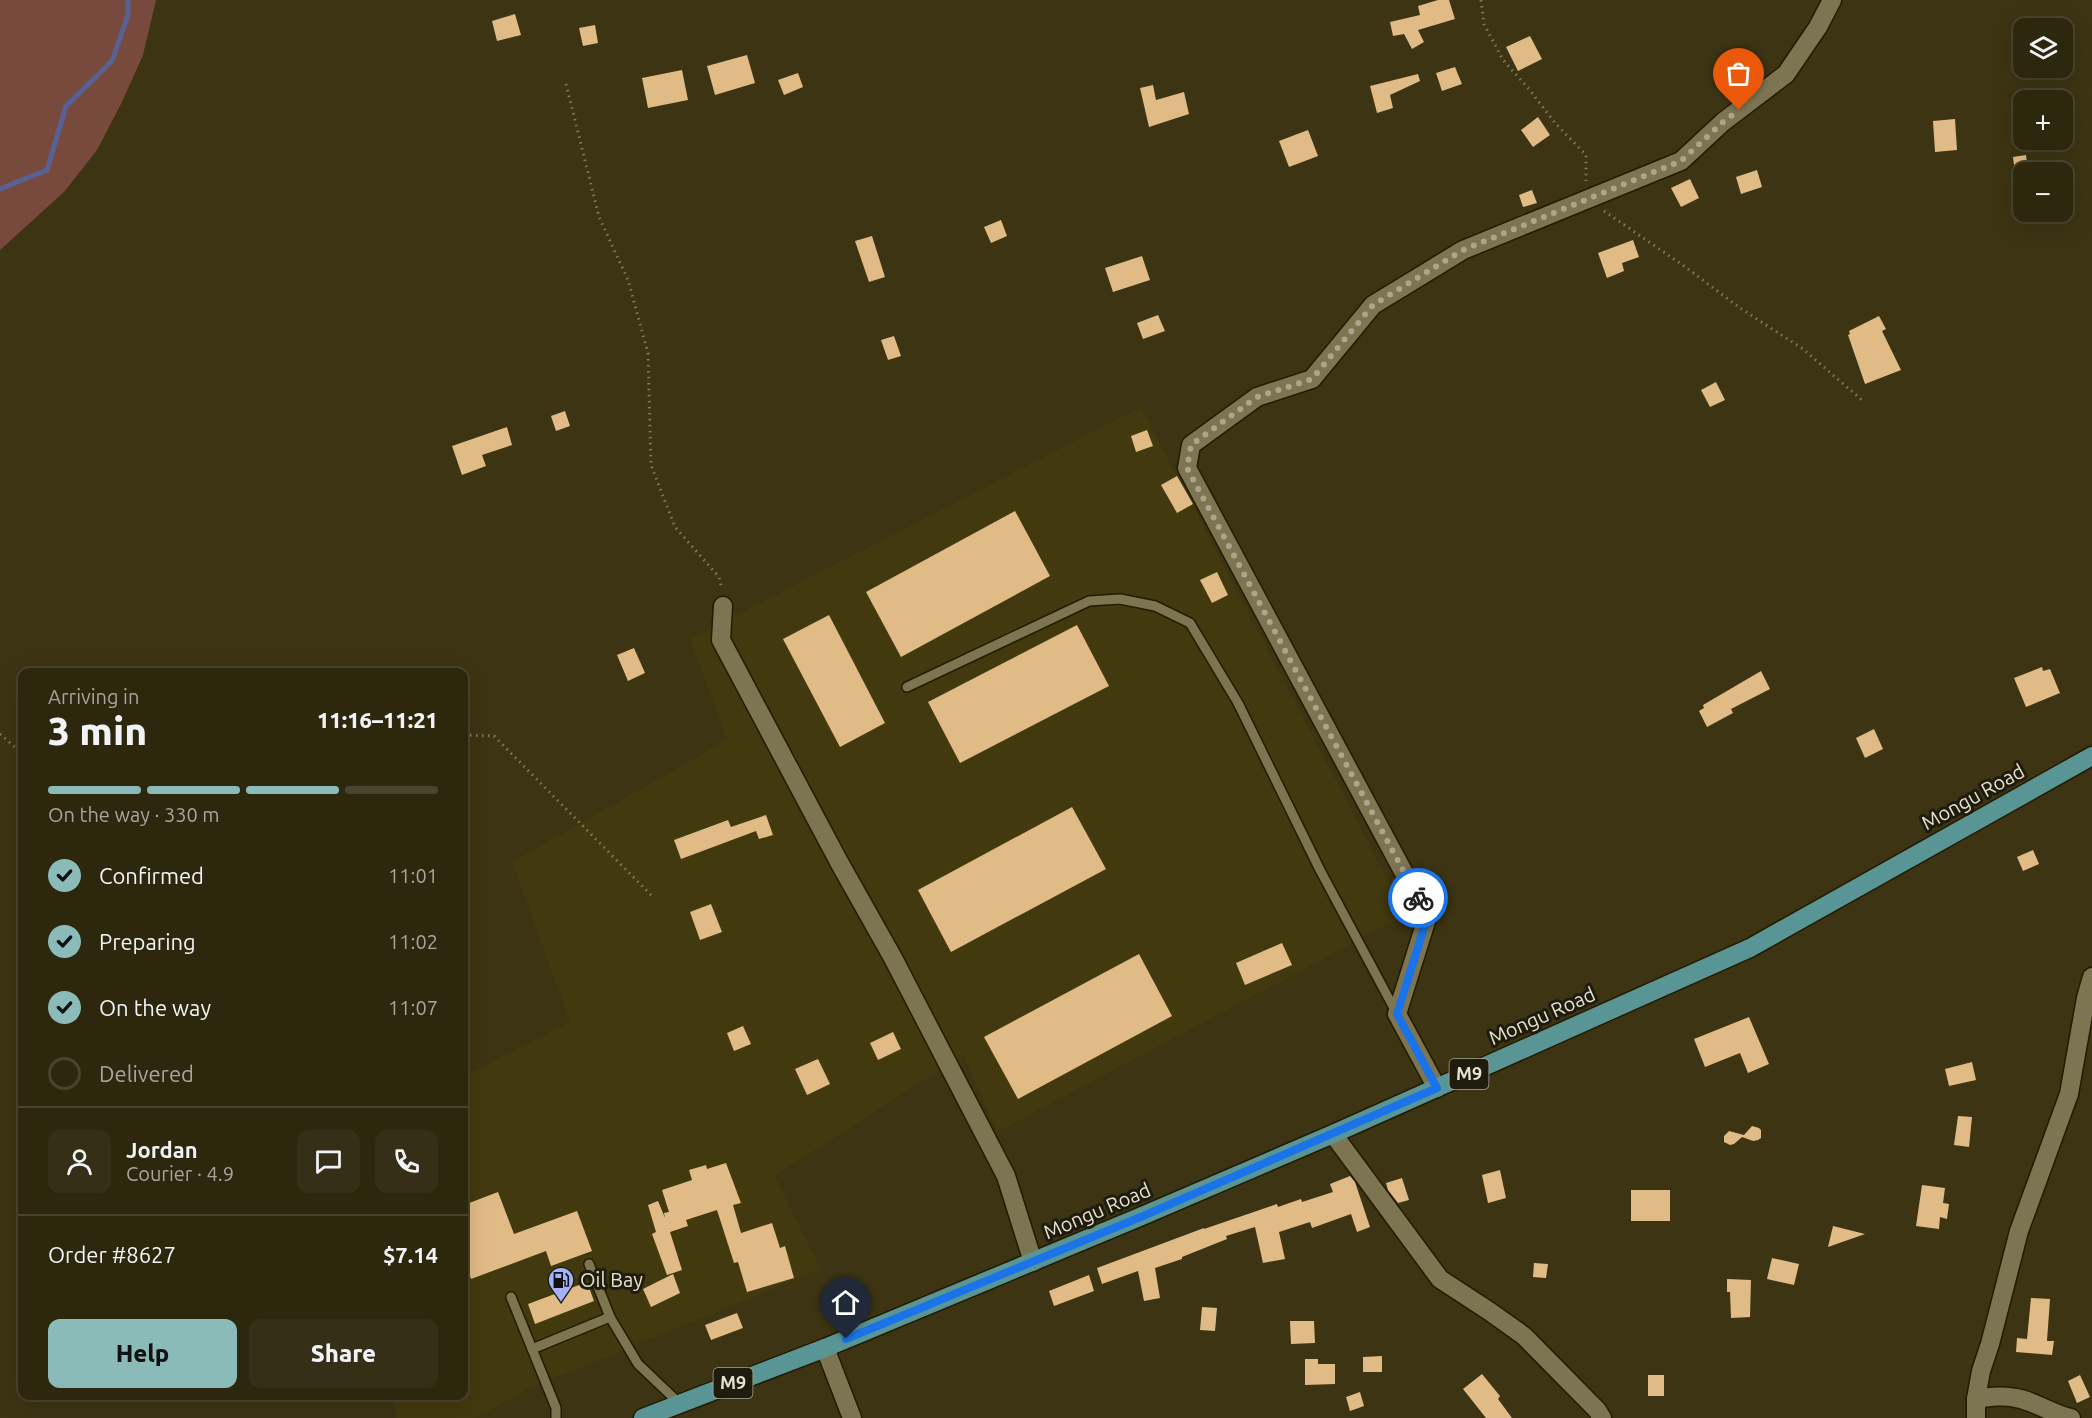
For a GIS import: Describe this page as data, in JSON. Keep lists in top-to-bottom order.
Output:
{
  "streets": {
    "main road": ["Mongu Road", "M9"]
  },
  "crossings": [
    ["Mongu Road", "M9"]
  ],
  "places": {
    "fuel station": ["Oil Bay"]
  },
  "page": {
    "map_buttons": ["+", "−"],
    "heading": ["3 min", "Arriving in", "11:16–11:21"],
    "panel": [
      "Jordan",
      "Courier · 4.9",
      "Order #8627",
      "$7.14"
    ],
    "bar": "On the way · 330 m",
    "list": [
      ["Confirmed", "11:01"],
      ["Preparing", "11:02"],
      ["On the way", "11:07"],
      "Delivered"
    ],
    "buttons": ["Help", "Share"]
  }
}
